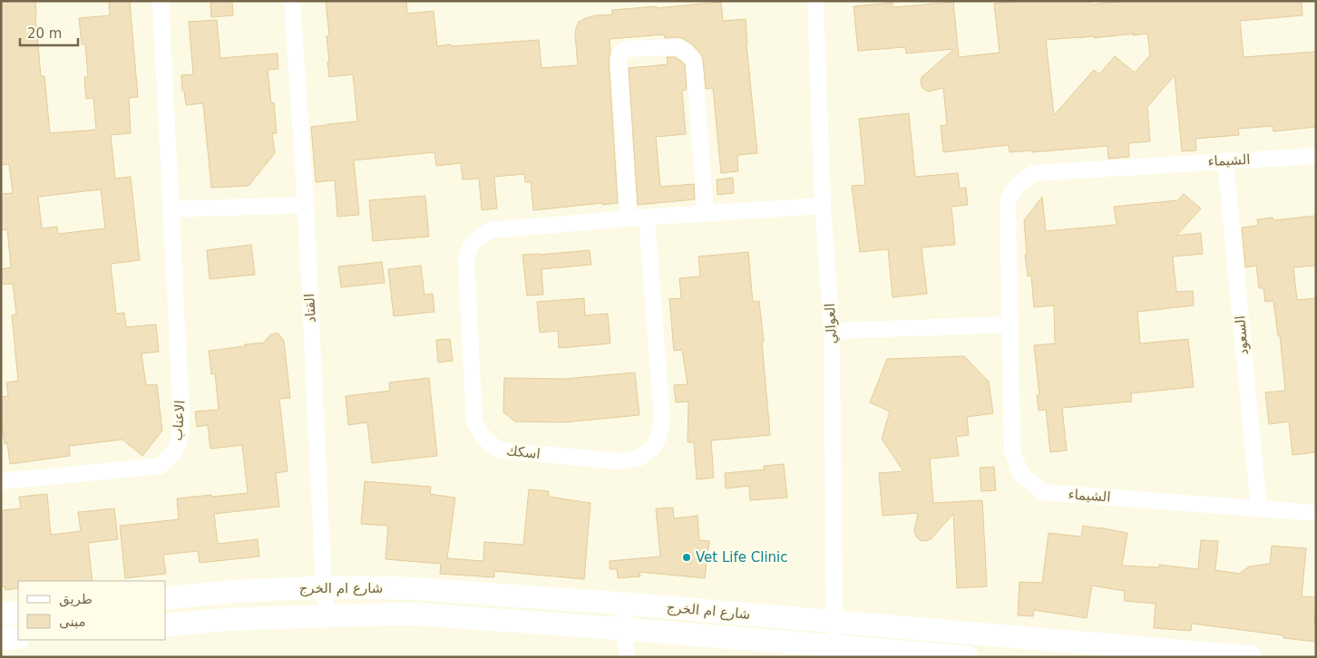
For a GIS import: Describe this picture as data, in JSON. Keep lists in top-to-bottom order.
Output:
{
  "streets": {
    "street": [
      "الشيماء",
      "القتاد",
      "العوالي",
      "السعود",
      "الاعناب",
      "اسكك",
      "شارع ام الخرج"
    ]
  },
  "crossings": [
    ["الشيماء", "السعود"],
    ["القتاد", "شارع ام الخرج"],
    ["العوالي", "اسكك"],
    ["العوالي", "شارع ام الخرج"]
  ],
  "places": ["Vet Life Clinic"],
  "legend": ["طريق", "مبنى"],
  "scale_bar": "20 m"
}
